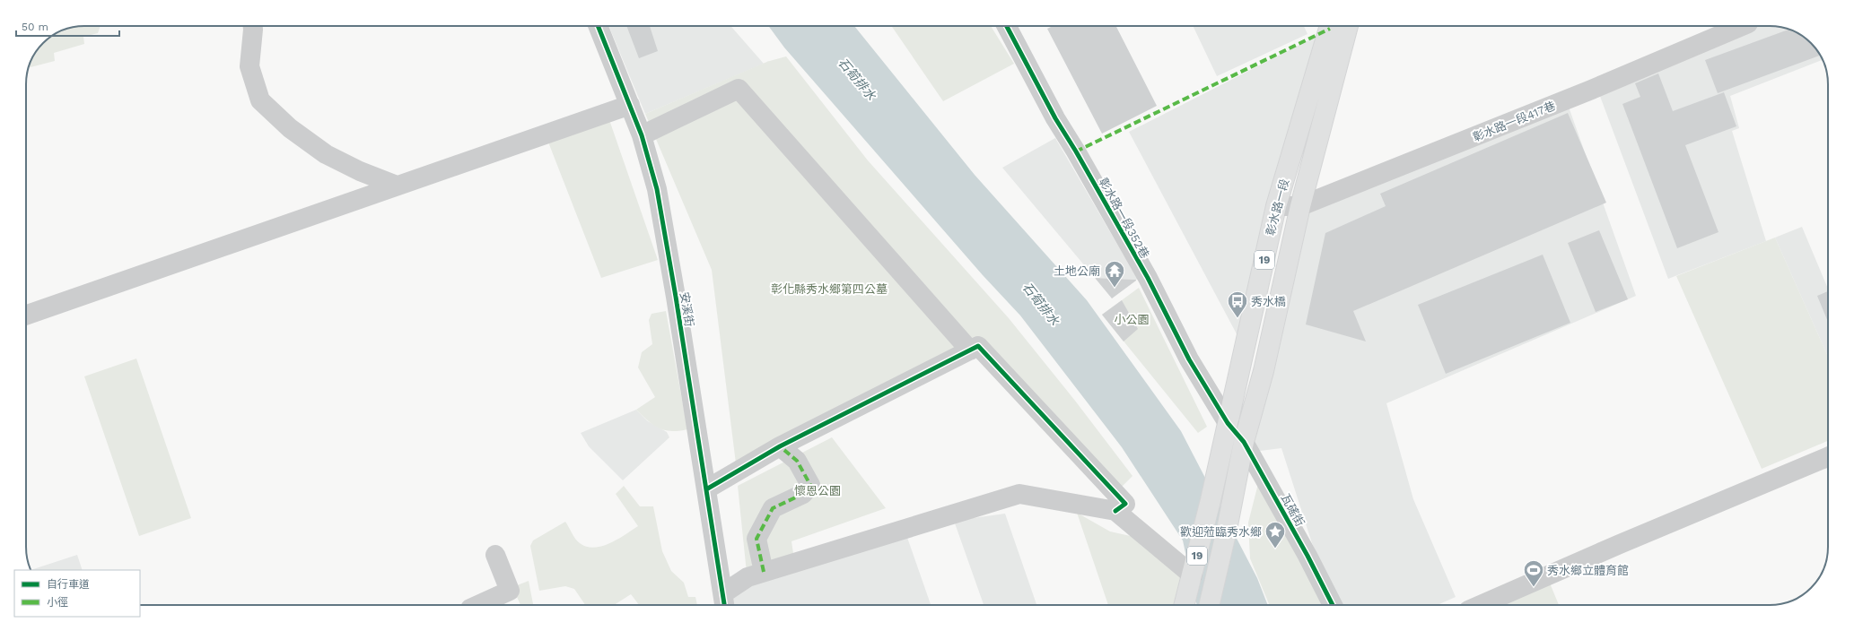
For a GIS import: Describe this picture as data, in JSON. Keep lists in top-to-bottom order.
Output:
{
  "streets": {
    "main road": ["彰水路一段", "19"],
    "street": [
      "彰水路一段417巷",
      "彰水路一段352巷",
      "安溪街",
      "瓦磘街"
    ]
  },
  "crossings": [
    ["彰水路一段417巷", "彰水路一段"],
    ["彰水路一段", "彰水路一段352巷"],
    ["彰水路一段", "19"],
    ["彰水路一段", "瓦磘街"],
    ["彰水路一段352巷", "瓦磘街"],
    ["19", "瓦磘街"]
  ],
  "water": ["石筍排水"],
  "parks": ["彰化縣秀水鄉第四公墓", "小公園", "懷恩公園"],
  "places": {
    "temple": ["土地公廟"],
    "bus stop": ["秀水橋"],
    "place": ["歡迎蒞臨秀水鄉"],
    "sports": ["秀水鄉立體育館"]
  },
  "legend": ["自行車道", "小徑"],
  "scale_bar": "50 m"
}
